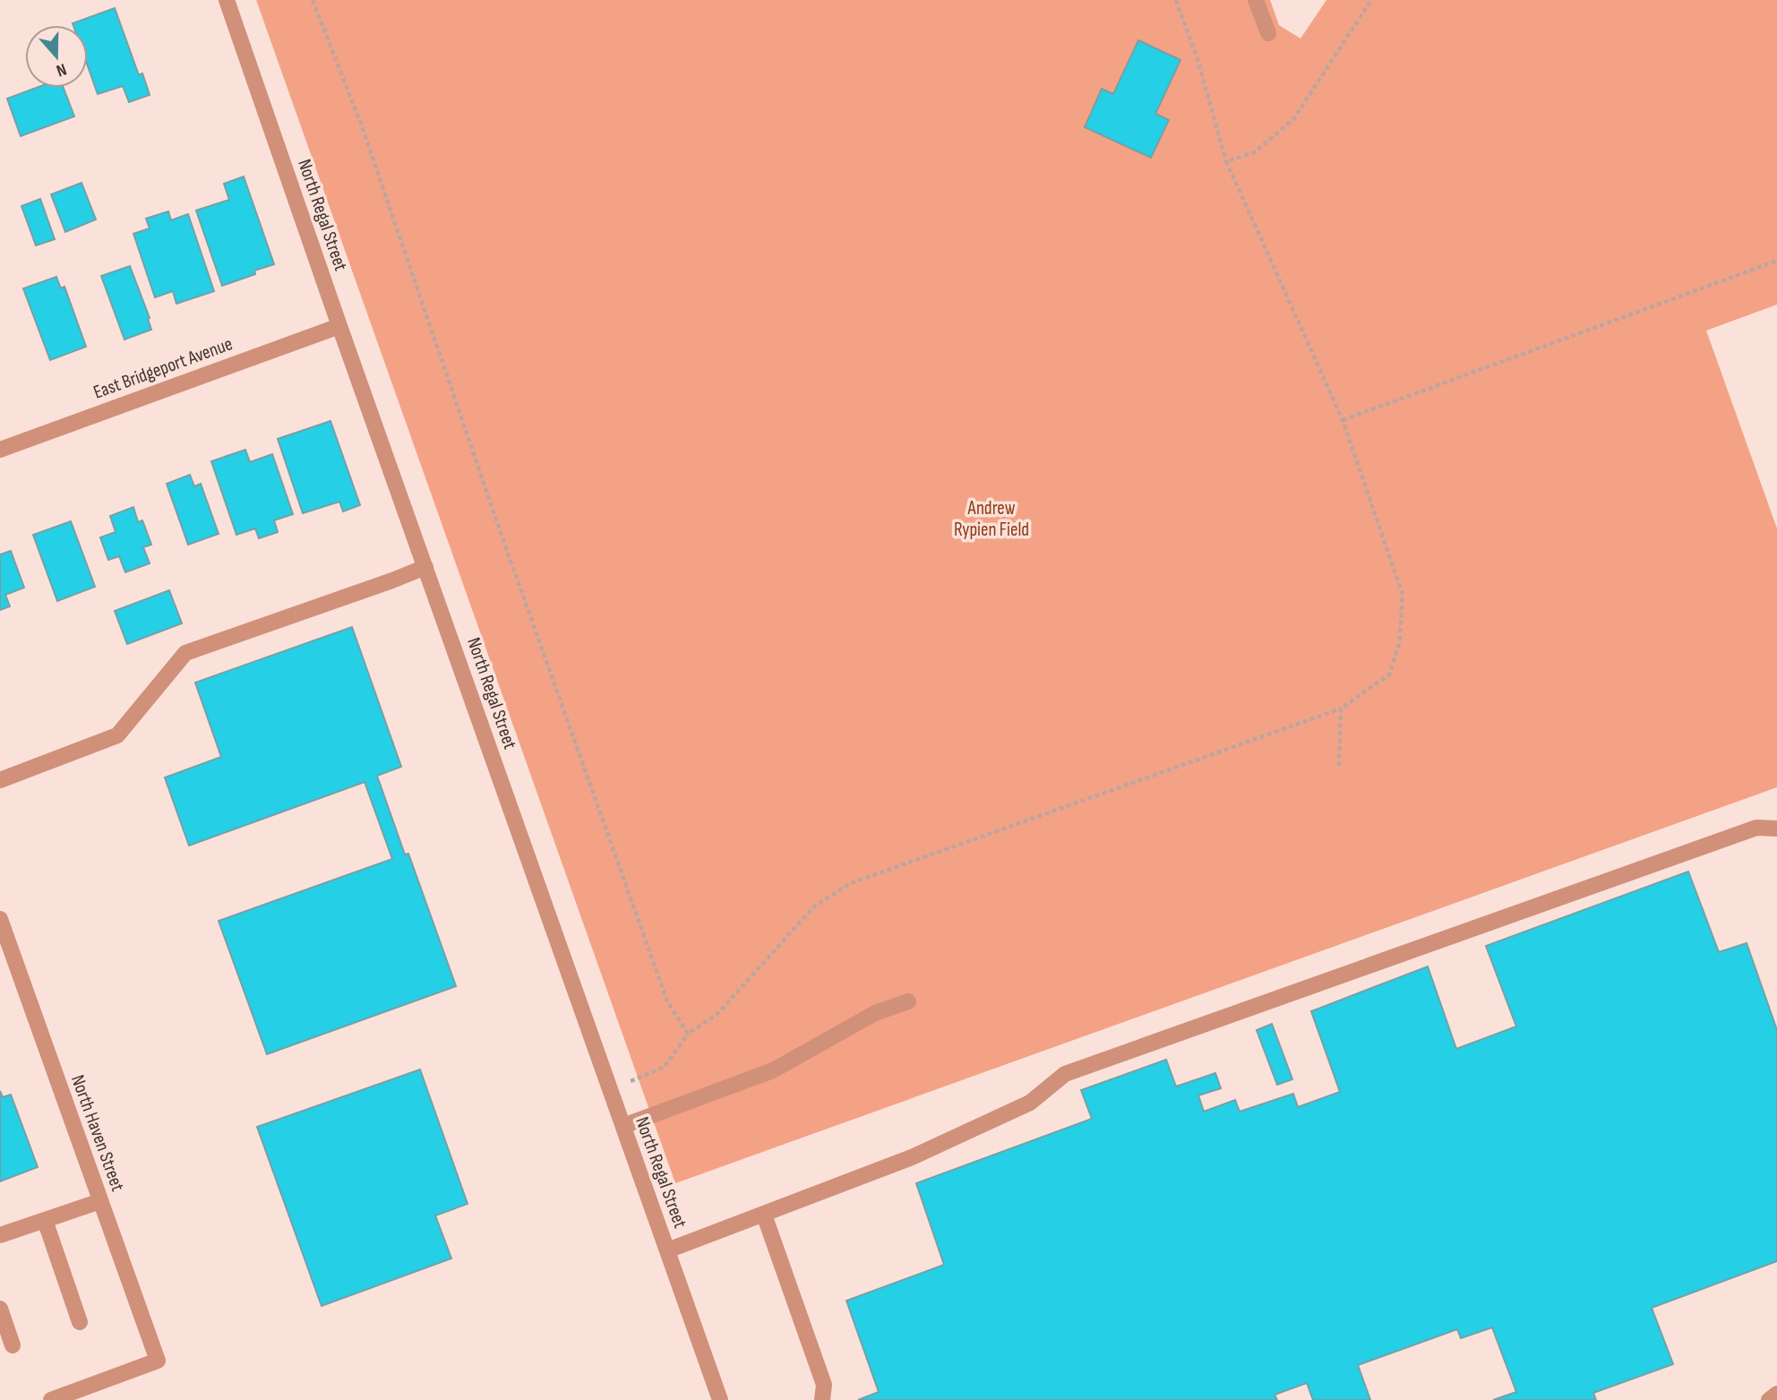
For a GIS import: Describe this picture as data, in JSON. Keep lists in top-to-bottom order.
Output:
{
  "streets": {
    "street": ["North Regal Street", "East Bridgeport Avenue", "North Haven Street"]
  },
  "crossings": [
    ["North Regal Street", "East Bridgeport Avenue"]
  ],
  "parks": ["Andrew Rypien Field"],
  "north": "bottom"
}
